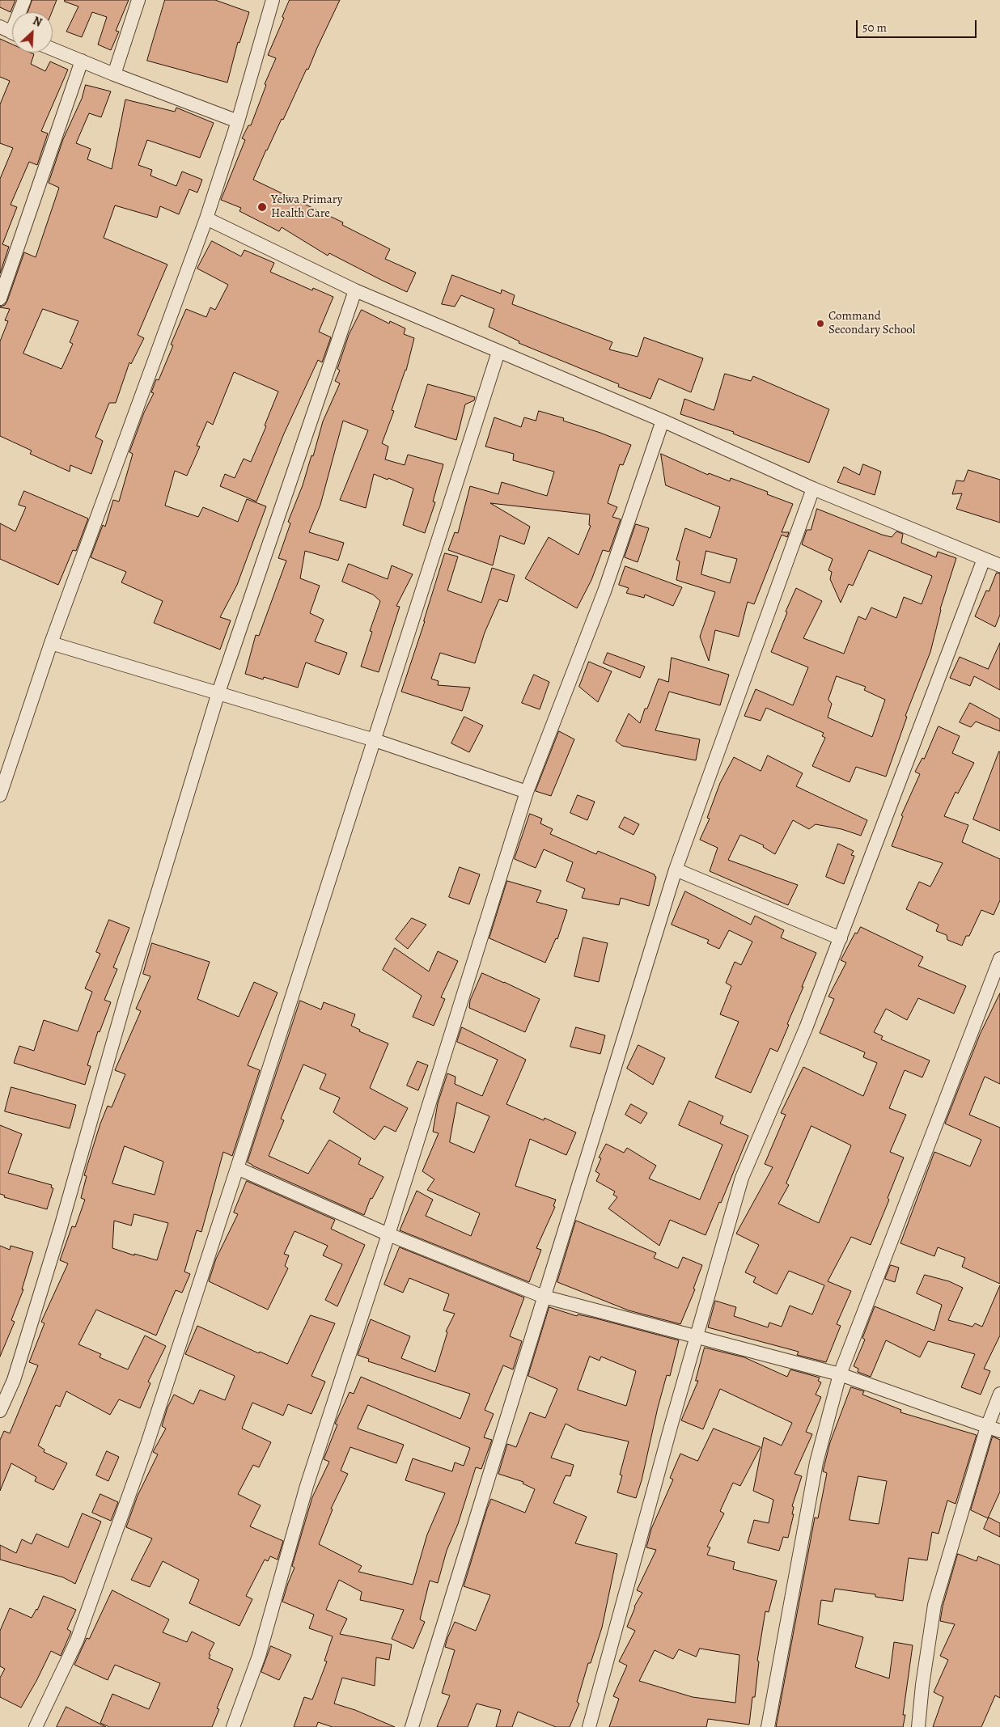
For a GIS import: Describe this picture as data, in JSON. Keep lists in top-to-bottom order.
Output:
{
  "places": ["Yelwa Primary Health Care", "Command Secondary School"],
  "scale_bar": "50 m",
  "north": "top right"
}
